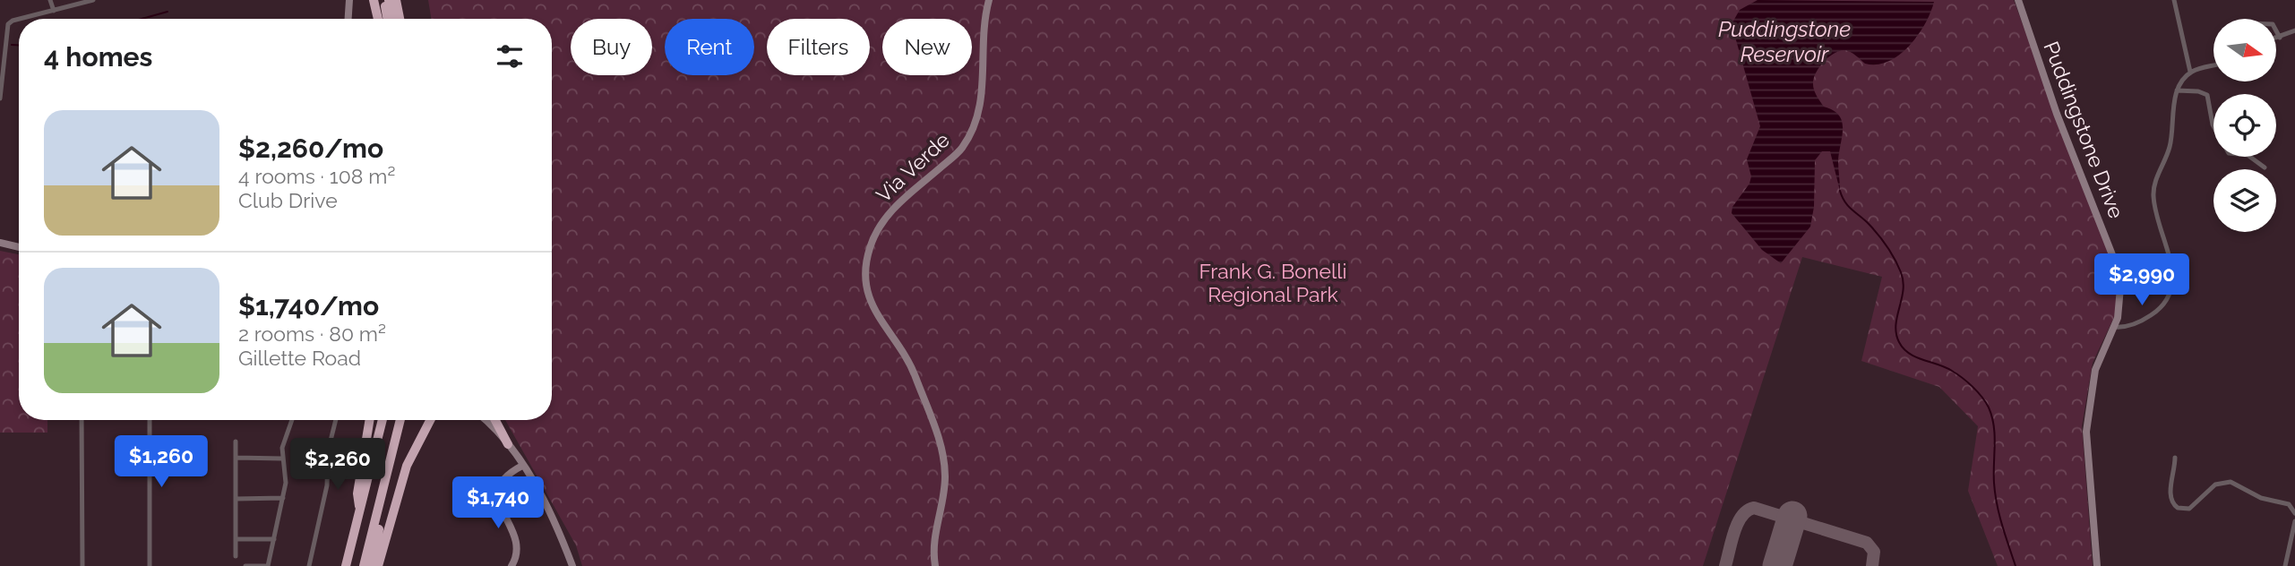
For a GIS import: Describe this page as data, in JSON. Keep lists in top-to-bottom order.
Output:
{
  "streets": {
    "main road": ["Puddingstone Drive", "Via Verde"]
  },
  "water": ["Puddingstone Reservoir"],
  "parks": ["Frank G. Bonelli Regional Park"],
  "north": "right",
  "page": {
    "chip": [
      "Buy",
      "Rent",
      "Filters",
      "New"
    ],
    "heading": "4 homes",
    "list": [
      {
        "name": "$2,260/mo",
        "note": "4 rooms · 108 m² · Club Drive"
      },
      {
        "name": "$1,740/mo",
        "note": "2 rooms · 80 m² · Gillette Road"
      }
    ],
    "price": [
      "$2,990",
      "$1,260",
      "$2,260",
      "$1,740"
    ]
  }
}
